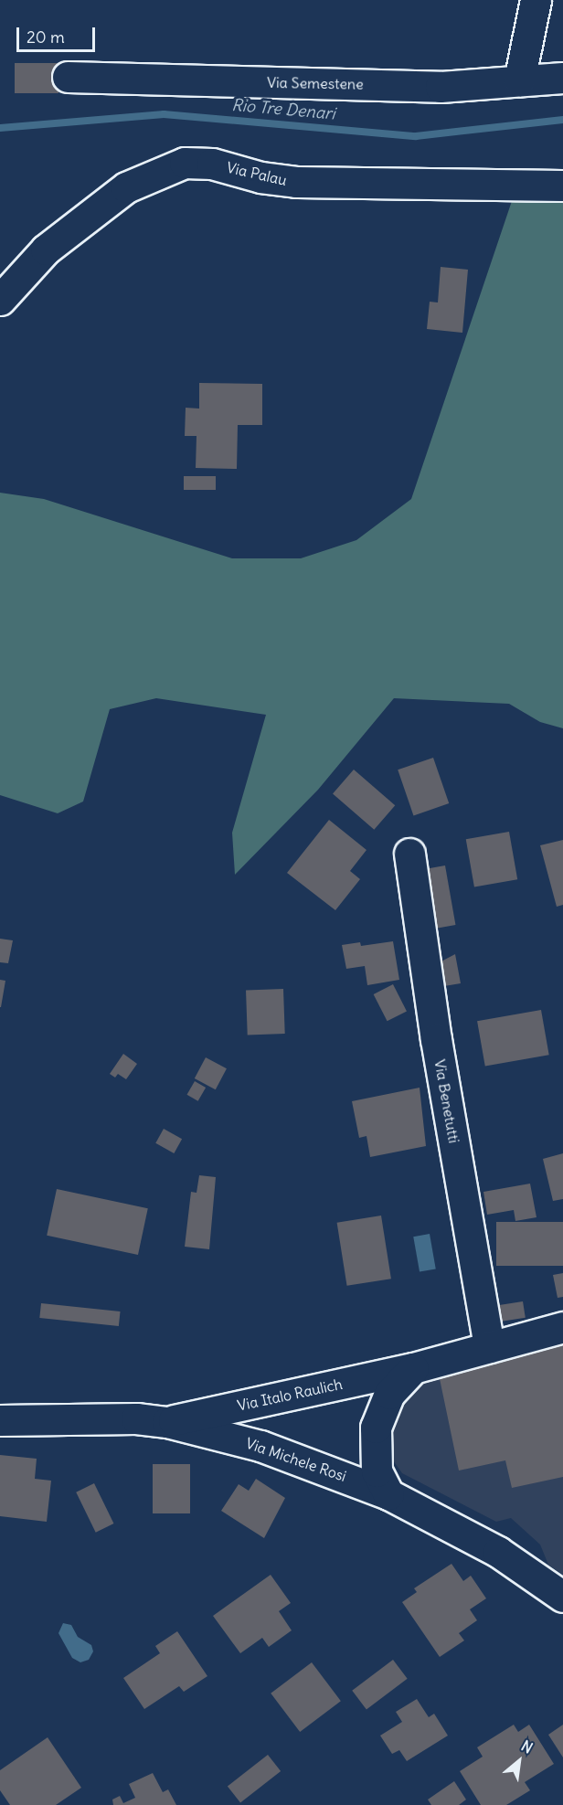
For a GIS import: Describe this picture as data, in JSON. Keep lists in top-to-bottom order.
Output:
{
  "streets": {
    "street": [
      "Via Semestene",
      "Via Palau",
      "Via Benetutti",
      "Via Italo Raulich",
      "Via Michele Rosi"
    ]
  },
  "crossings": [
    ["Via Benetutti", "Via Italo Raulich"],
    ["Via Italo Raulich", "Via Michele Rosi"]
  ],
  "water": ["Rio Tre Denari"],
  "scale_bar": "20 m",
  "north": "top right"
}
